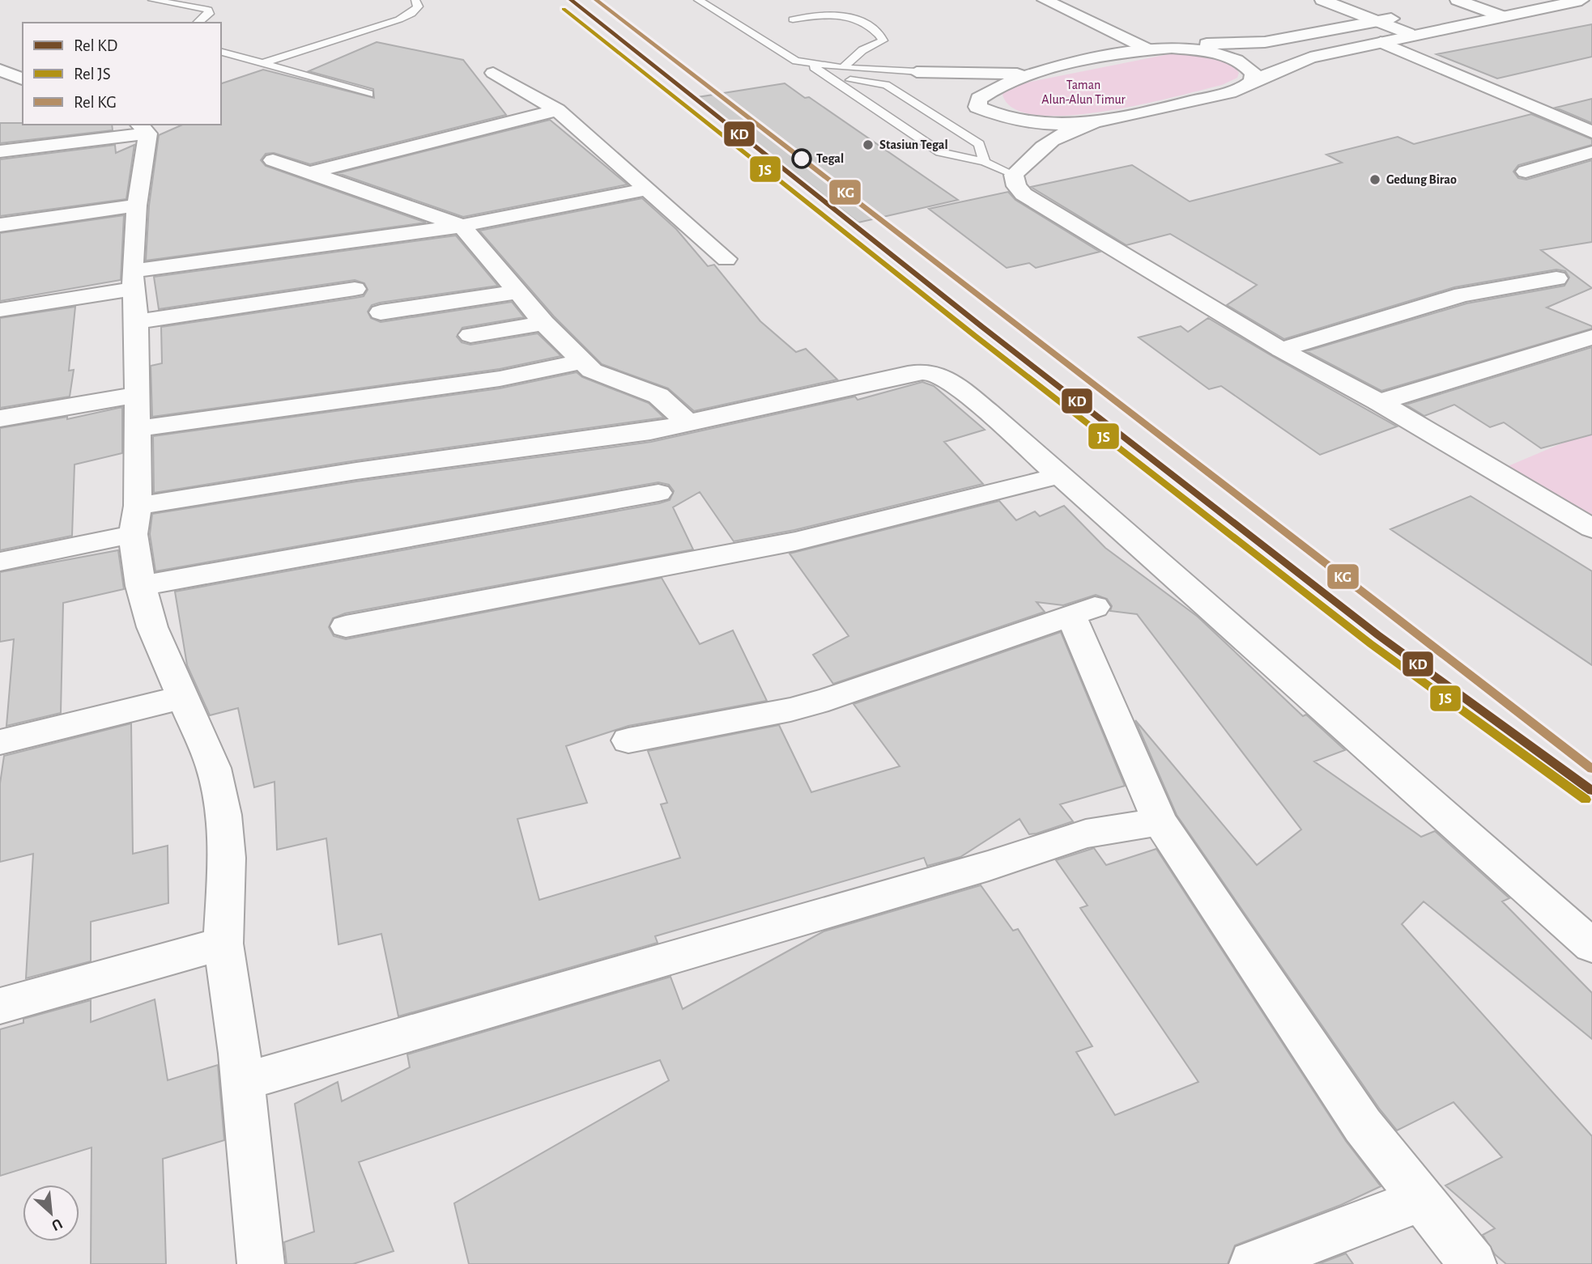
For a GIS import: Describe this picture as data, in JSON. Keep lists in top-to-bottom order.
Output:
{
  "parks": ["Taman Alun-Alun Timur"],
  "places": ["Stasiun Tegal", "Tegal", "Gedung Birao"],
  "lines": ["rail line KD", "rail line KG", "rail line JS"],
  "legend": ["Rel KD", "Rel JS", "Rel KG"],
  "north": "bottom right"
}
